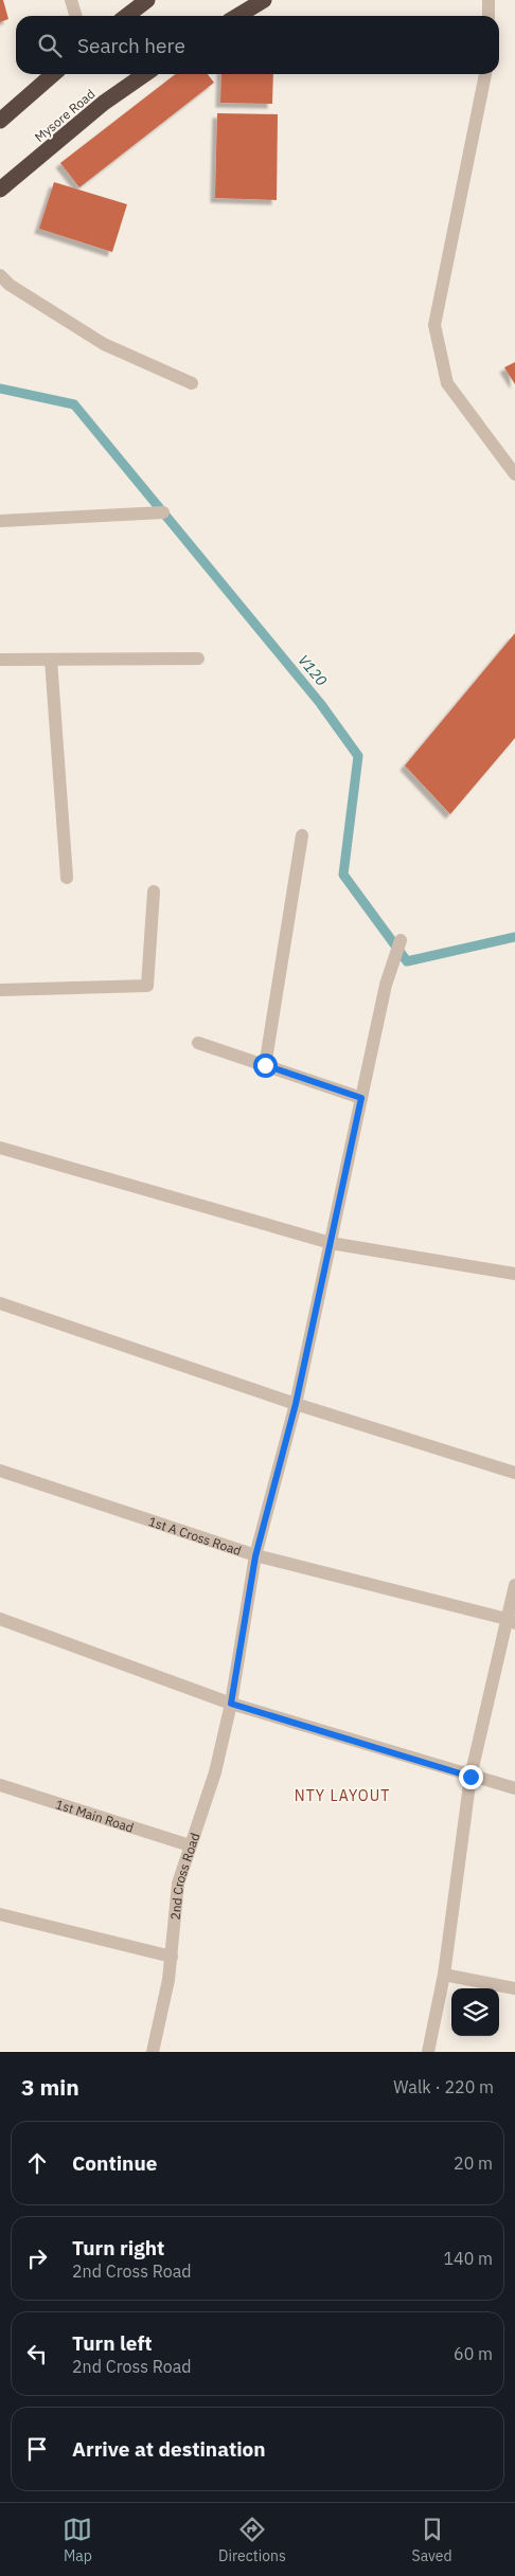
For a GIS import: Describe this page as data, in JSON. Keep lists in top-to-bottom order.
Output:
{
  "streets": {
    "highway": ["Mysore Road"],
    "street": ["1st A Cross Road", "1st Main Road", "2nd Cross Road"]
  },
  "crossings": [
    ["1st A Cross Road", "2nd Cross Road"],
    ["1st Main Road", "2nd Cross Road"]
  ],
  "districts": ["NTY LAYOUT"],
  "water": ["V120"],
  "page": {
    "search": "Search here",
    "heading": ["3 min", "Walk · 220 m"],
    "list": [
      ["Continue", "20 m"],
      ["Turn right", "2nd Cross Road", "140 m"],
      ["Turn left", "2nd Cross Road", "60 m"],
      "Arrive at destination"
    ],
    "nav": ["Map", "Directions", "Saved"]
  }
}
